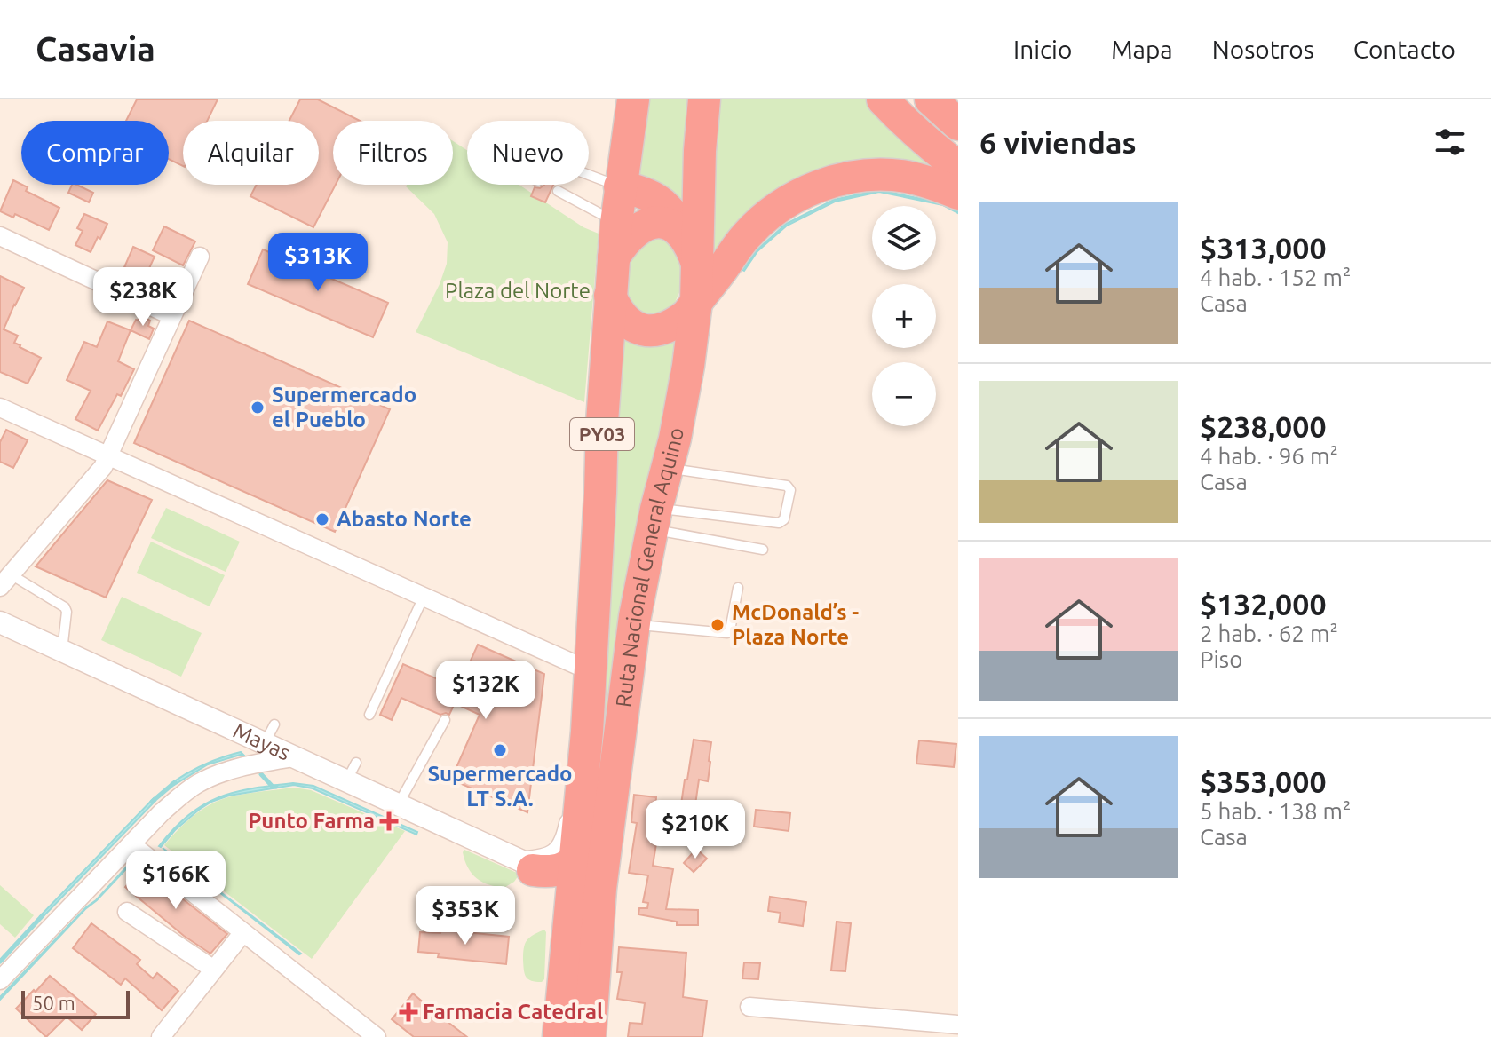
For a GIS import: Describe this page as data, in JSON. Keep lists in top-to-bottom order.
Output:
{
  "streets": {
    "highway": ["PY03", "Ruta Nacional General Aquino"],
    "street": ["Mayas"]
  },
  "parks": ["Plaza del Norte"],
  "places": {
    "other": [
      "Supermercado el Pueblo",
      "Abasto Norte",
      "McDonald’s - Plaza Norte",
      "Supermercado LT S.A."
    ],
    "health": ["Punto Farma", "Farmacia Catedral"]
  },
  "scale_bar": "50 m",
  "page": {
    "header": "Casavia",
    "nav": [
      "Inicio",
      "Mapa",
      "Nosotros",
      "Contacto"
    ],
    "heading": "6 viviendas",
    "chip": [
      "Comprar",
      "Alquilar",
      "Filtros",
      "Nuevo"
    ],
    "list": [
      {
        "name": "$313,000",
        "note": "4 hab. · 152 m² · Casa"
      },
      {
        "name": "$238,000",
        "note": "4 hab. · 96 m² · Casa"
      },
      {
        "name": "$132,000",
        "note": "2 hab. · 62 m² · Piso"
      },
      {
        "name": "$353,000",
        "note": "5 hab. · 138 m² · Casa"
      }
    ],
    "map_buttons": ["+", "−"],
    "price": [
      "$313K",
      "$238K",
      "$132K",
      "$210K",
      "$166K",
      "$353K"
    ],
    "scale": "50 m"
  }
}
